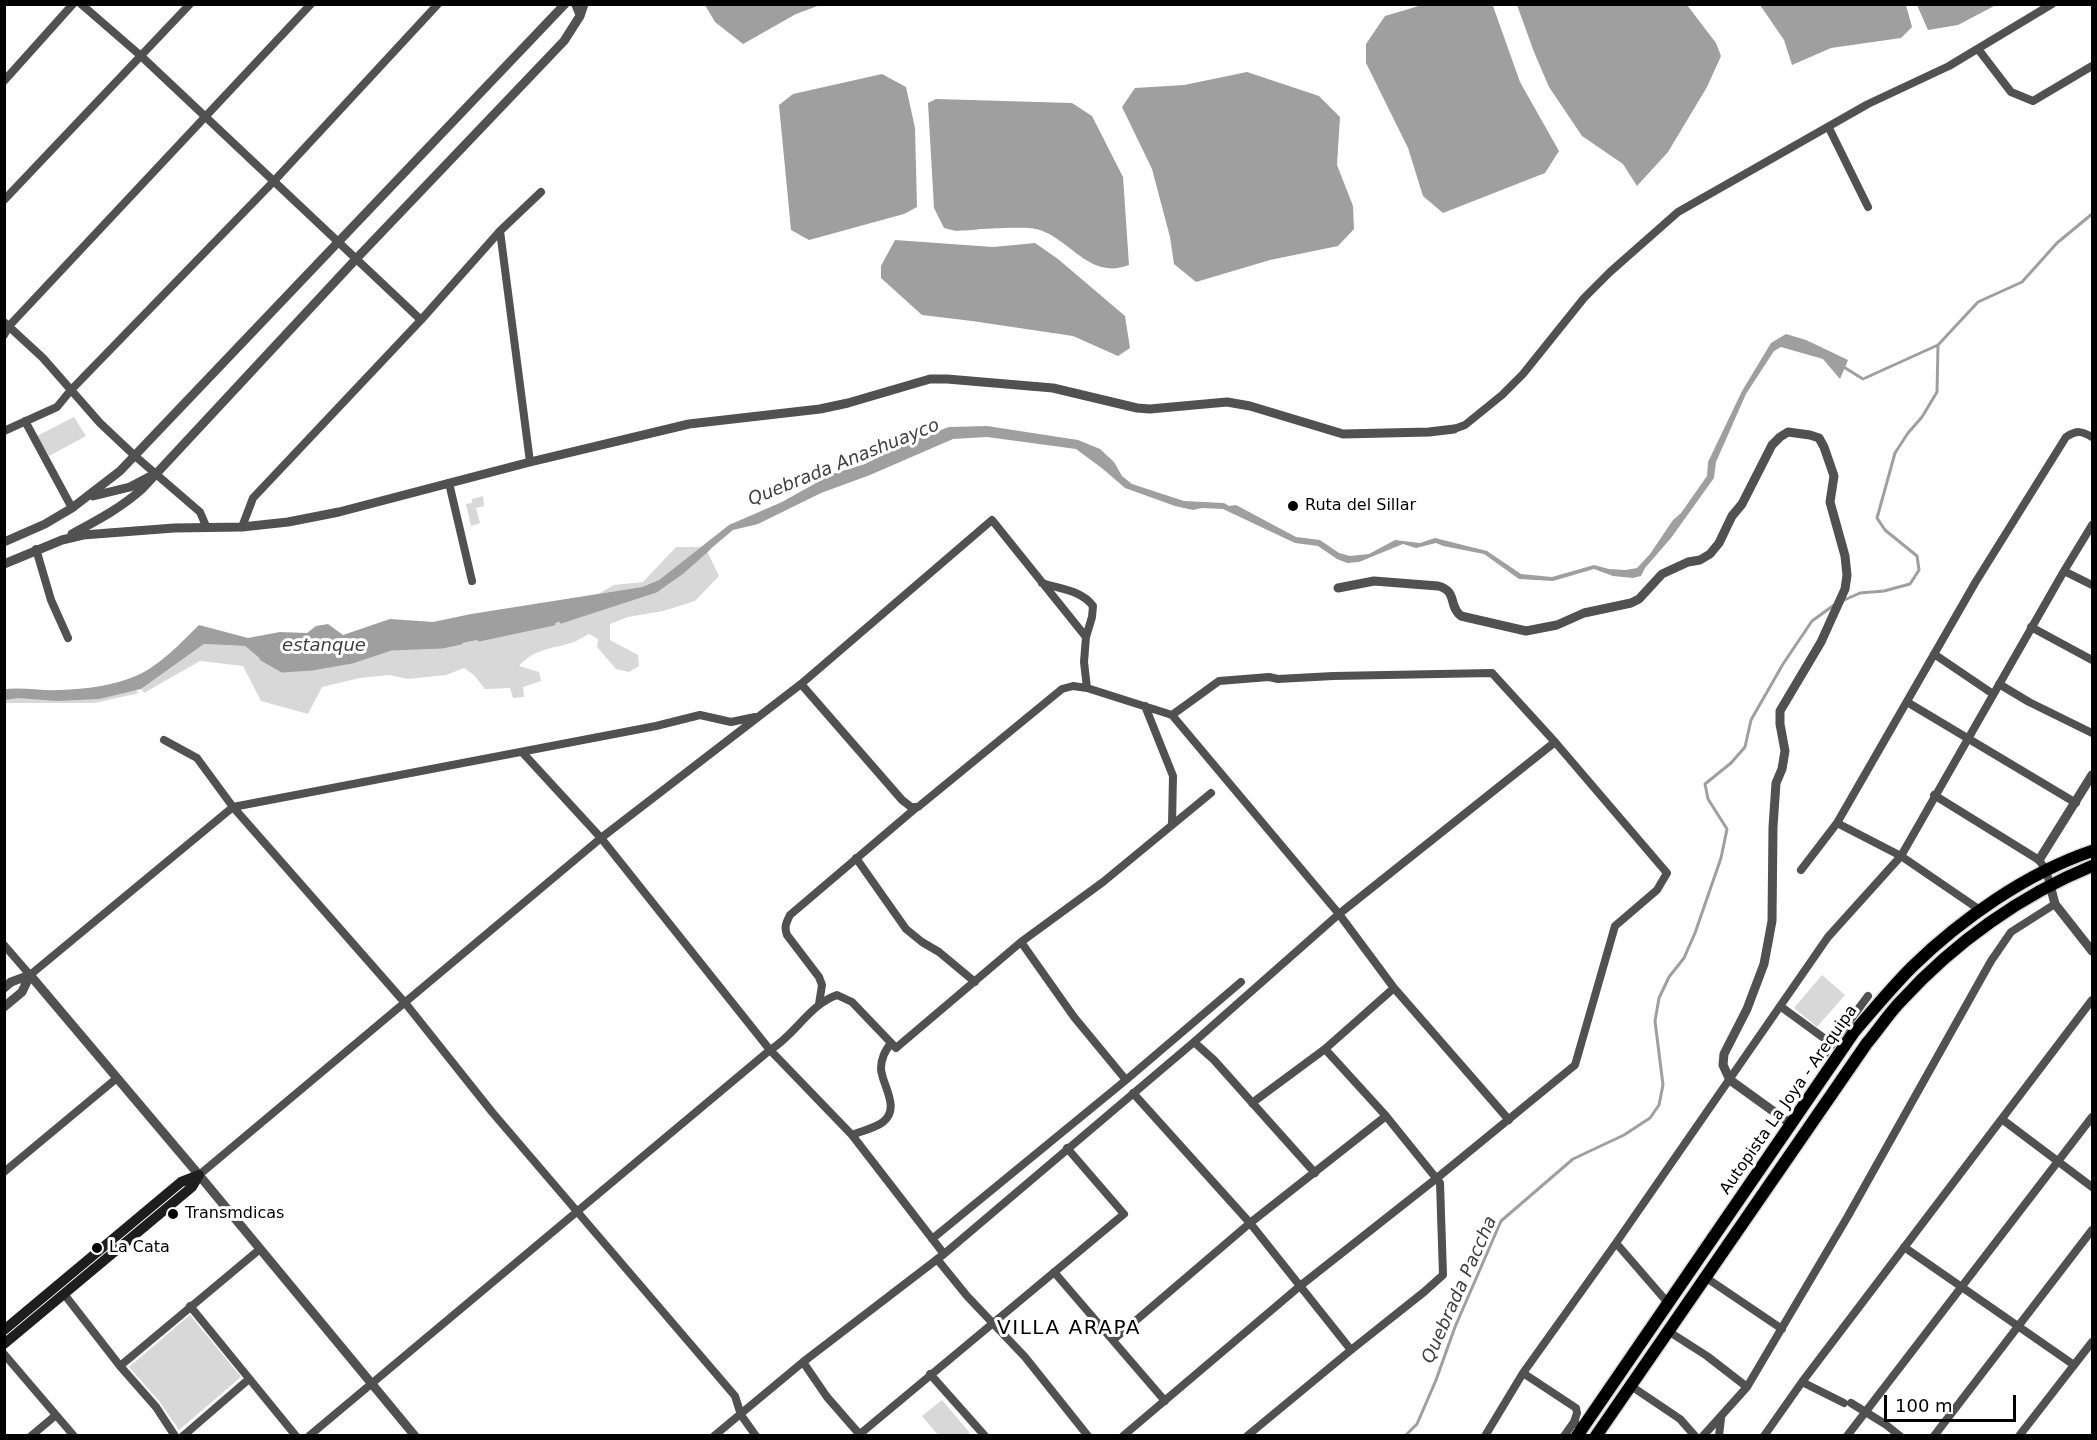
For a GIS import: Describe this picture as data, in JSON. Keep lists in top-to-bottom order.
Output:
{
  "streets": {
    "main road": ["Autopista La Joya - Arequipa"]
  },
  "districts": ["VILLA ARAPA"],
  "water": ["Quebrada Anashuayco", "estanque", "Quebrada Paccha"],
  "places": ["Ruta del Sillar", "Transmdicas", "La Cata"],
  "scale_bar": "100 m"
}
